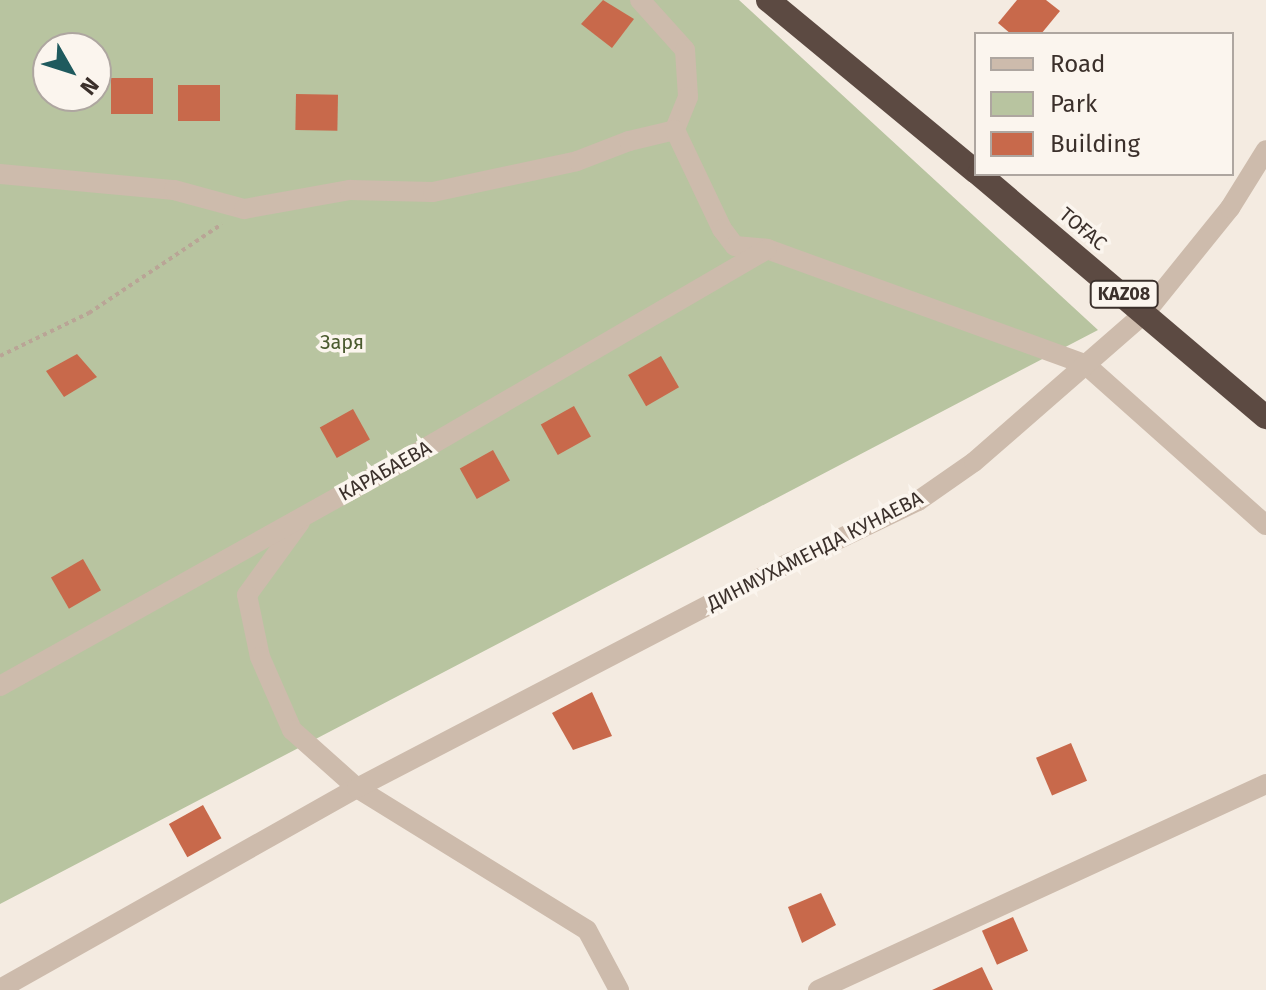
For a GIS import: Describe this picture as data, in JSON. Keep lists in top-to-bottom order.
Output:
{
  "streets": {
    "highway": ["ТОҒАС", "KAZ08"],
    "street": ["КАРАБАЕВА", "ДИНМУХАМЕНДА КУНАЕВА"]
  },
  "crossings": [
    ["ТОҒАС", "ДИНМУХАМЕНДА КУНАЕВА"]
  ],
  "parks": ["Заря"],
  "legend": ["Road", "Park", "Building"],
  "north": "bottom right"
}
